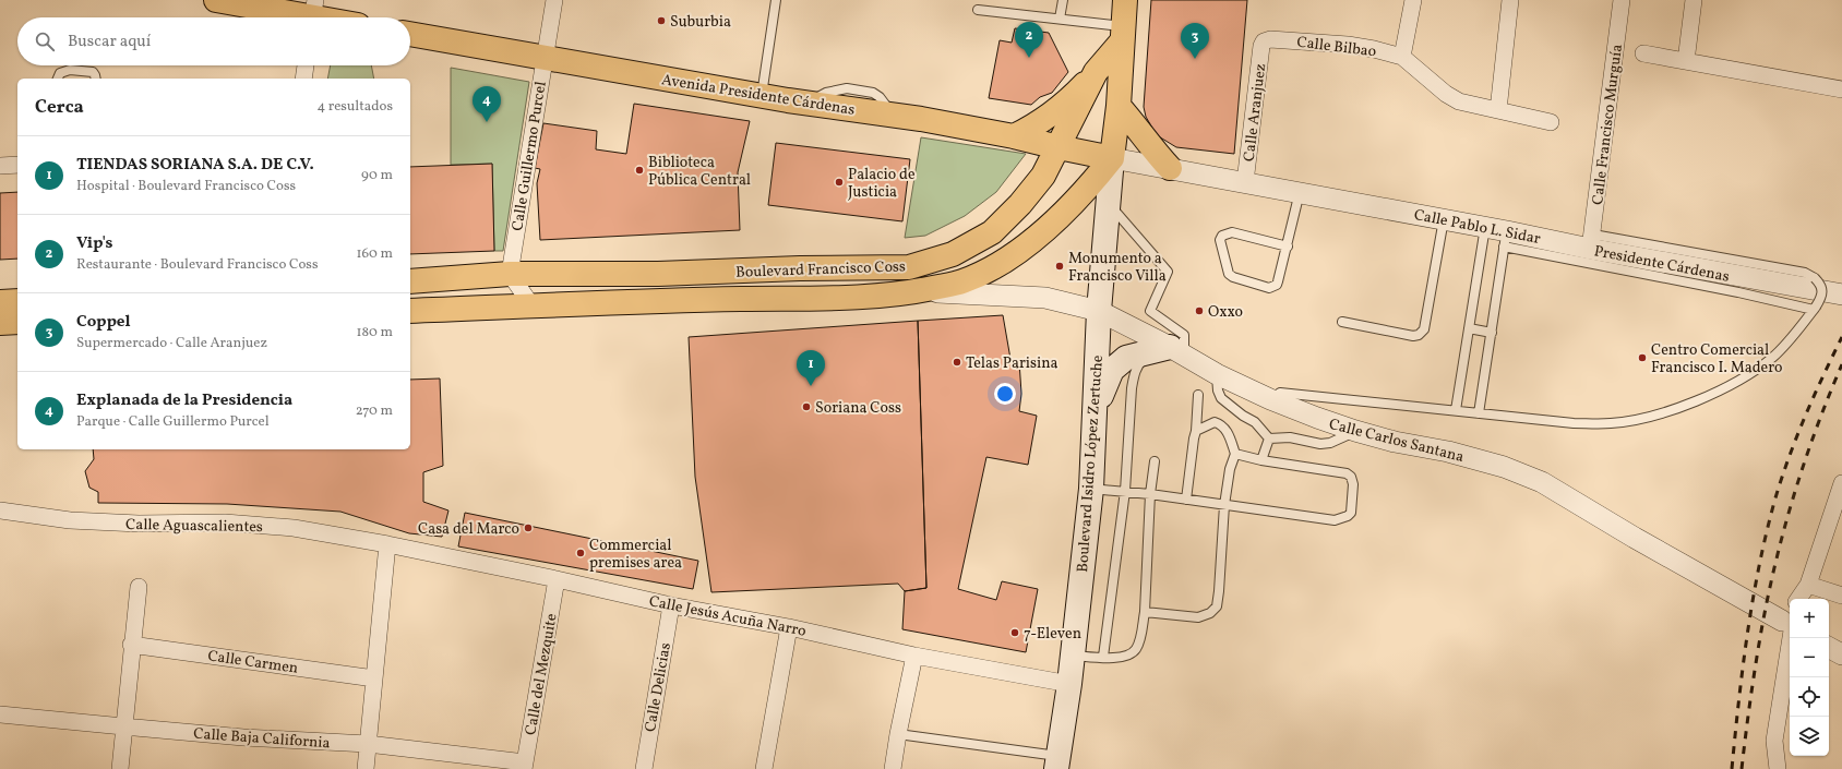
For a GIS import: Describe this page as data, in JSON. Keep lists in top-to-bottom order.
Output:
{
  "streets": {
    "main road": ["Avenida Presidente Cárdenas", "Boulevard Francisco Coss", "Boulevard Isidro López Zertuche"],
    "street": [
      "Calle Bilbao",
      "Calle Aranjuez",
      "Calle Francisco Murguía",
      "Calle Guillermo Purcel",
      "Calle Pablo L. Sidar",
      "Calle Carlos Santana",
      "Calle Aguascalientes",
      "Calle Jesús Acuña Narro",
      "Calle Carmen",
      "Calle del Mezquite",
      "Calle Delicias",
      "Calle Baja California"
    ],
    "lane": ["Presidente Cárdenas"]
  },
  "crossings": [
    ["Calle Bilbao", "Calle Aranjuez"],
    ["Avenida Presidente Cárdenas", "Calle Guillermo Purcel"],
    ["Avenida Presidente Cárdenas", "Calle Pablo L. Sidar"],
    ["Avenida Presidente Cárdenas", "Boulevard Francisco Coss"],
    ["Avenida Presidente Cárdenas", "Boulevard Isidro López Zertuche"],
    ["Calle Aranjuez", "Calle Pablo L. Sidar"],
    ["Calle Francisco Murguía", "Calle Pablo L. Sidar"],
    ["Calle Francisco Murguía", "Presidente Cárdenas"],
    ["Calle Guillermo Purcel", "Boulevard Francisco Coss"],
    ["Calle Pablo L. Sidar", "Presidente Cárdenas"],
    ["Calle Pablo L. Sidar", "Boulevard Francisco Coss"],
    ["Calle Pablo L. Sidar", "Boulevard Isidro López Zertuche"],
    ["Presidente Cárdenas", "Calle Carlos Santana"],
    ["Boulevard Francisco Coss", "Calle Carlos Santana"],
    ["Boulevard Francisco Coss", "Boulevard Isidro López Zertuche"],
    ["Calle Carlos Santana", "Boulevard Isidro López Zertuche"],
    ["Boulevard Isidro López Zertuche", "Calle Jesús Acuña Narro"],
    ["Calle Aguascalientes", "Calle Jesús Acuña Narro"],
    ["Calle Jesús Acuña Narro", "Calle del Mezquite"],
    ["Calle Jesús Acuña Narro", "Calle Delicias"],
    ["Calle del Mezquite", "Calle Baja California"]
  ],
  "places": [
    "Suburbia",
    "Biblioteca Pública Central",
    "Palacio de Justicia",
    "Monumento a Francisco Villa",
    "Oxxo",
    "Centro Comercial Francisco I. Madero",
    "Telas Parisina",
    "Soriana Coss",
    "Casa del Marco",
    "Commercial premises area",
    "7-Eleven"
  ],
  "page": {
    "search": "Buscar aquí",
    "pins": [
      "2",
      "3",
      "4",
      "1"
    ],
    "heading": ["Cerca", "4 resultados"],
    "list": [
      {
        "mark": "1",
        "name": "TIENDAS SORIANA S.A. DE C.V.",
        "note": "Hospital · Boulevard Francisco Coss",
        "value": "90 m"
      },
      {
        "mark": "2",
        "name": "Vip's",
        "note": "Restaurante · Boulevard Francisco Coss",
        "value": "160 m"
      },
      {
        "mark": "3",
        "name": "Coppel",
        "note": "Supermercado · Calle Aranjuez",
        "value": "180 m"
      },
      {
        "mark": "4",
        "name": "Explanada de la Presidencia",
        "note": "Parque · Calle Guillermo Purcel",
        "value": "270 m"
      }
    ],
    "map_buttons": ["+", "−"]
  }
}
